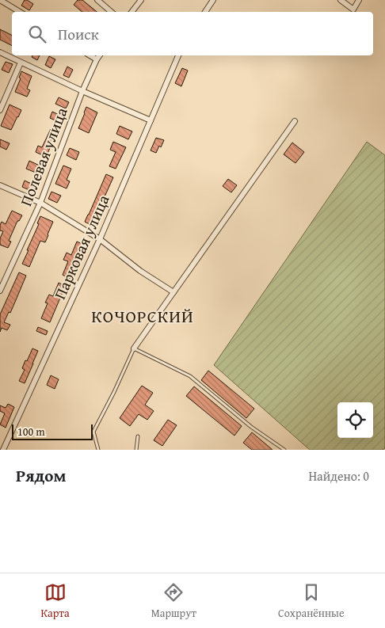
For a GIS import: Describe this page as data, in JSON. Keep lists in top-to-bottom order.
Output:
{
  "streets": {
    "street": ["Полевая улица", "Парковая улица"]
  },
  "districts": ["КОЧОРСКИЙ"],
  "scale_bar": "100 m",
  "page": {
    "search": "Поиск",
    "scale": "100 m",
    "heading": ["Рядом", "Найдено: 0"],
    "nav": ["Карта", "Маршрут", "Сохранённые"]
  }
}
